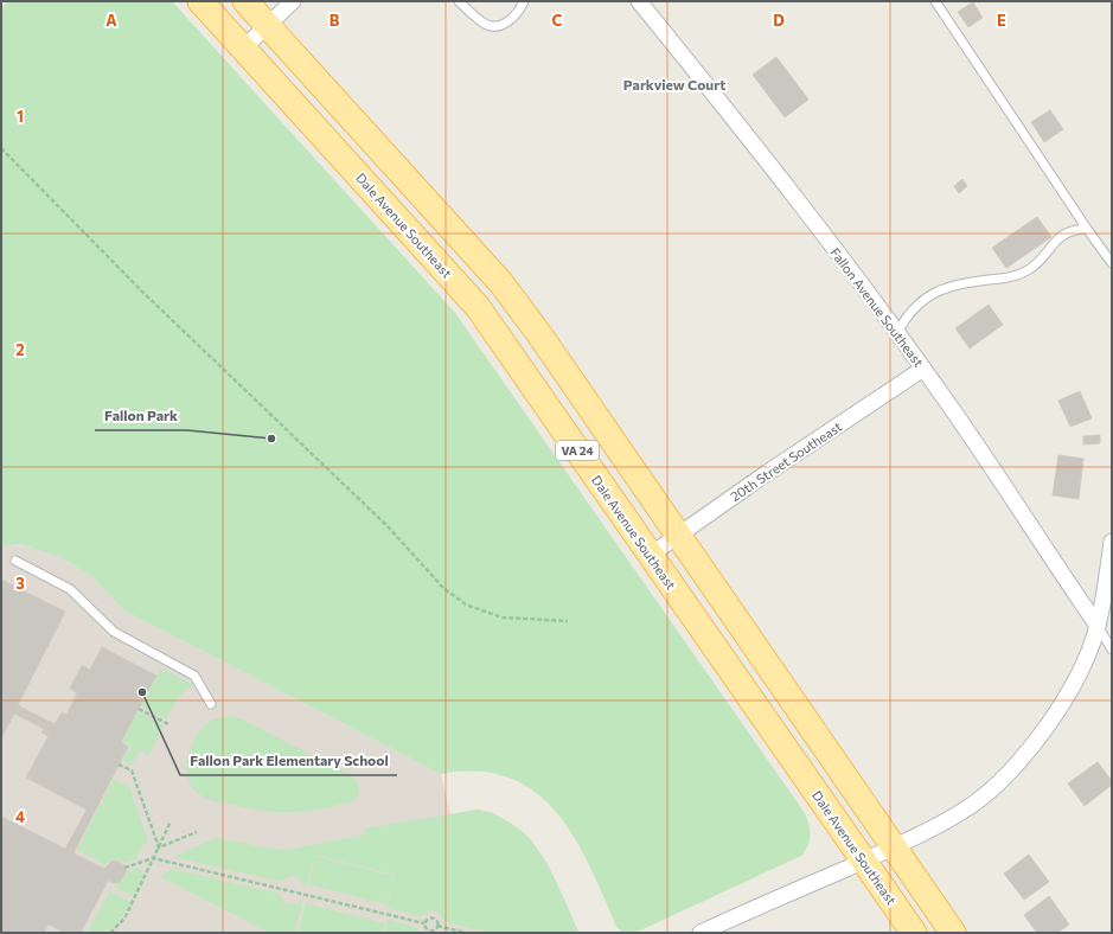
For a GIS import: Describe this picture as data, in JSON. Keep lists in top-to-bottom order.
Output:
{
  "streets": {
    "main road": ["Dale Avenue Southeast", "VA 24"],
    "street": ["Fallon Avenue Southeast", "20th Street Southeast"]
  },
  "crossings": [
    ["Dale Avenue Southeast", "20th Street Southeast"],
    ["Fallon Avenue Southeast", "20th Street Southeast"],
    ["VA 24", "20th Street Southeast"]
  ],
  "districts": ["Parkview Court"],
  "places": ["Fallon Park", "Fallon Park Elementary School"],
  "grid": {
    "columns": [
      "A",
      "B",
      "C",
      "D",
      "E"
    ],
    "rows": [
      "1",
      "2",
      "3",
      "4"
    ]
  }
}
